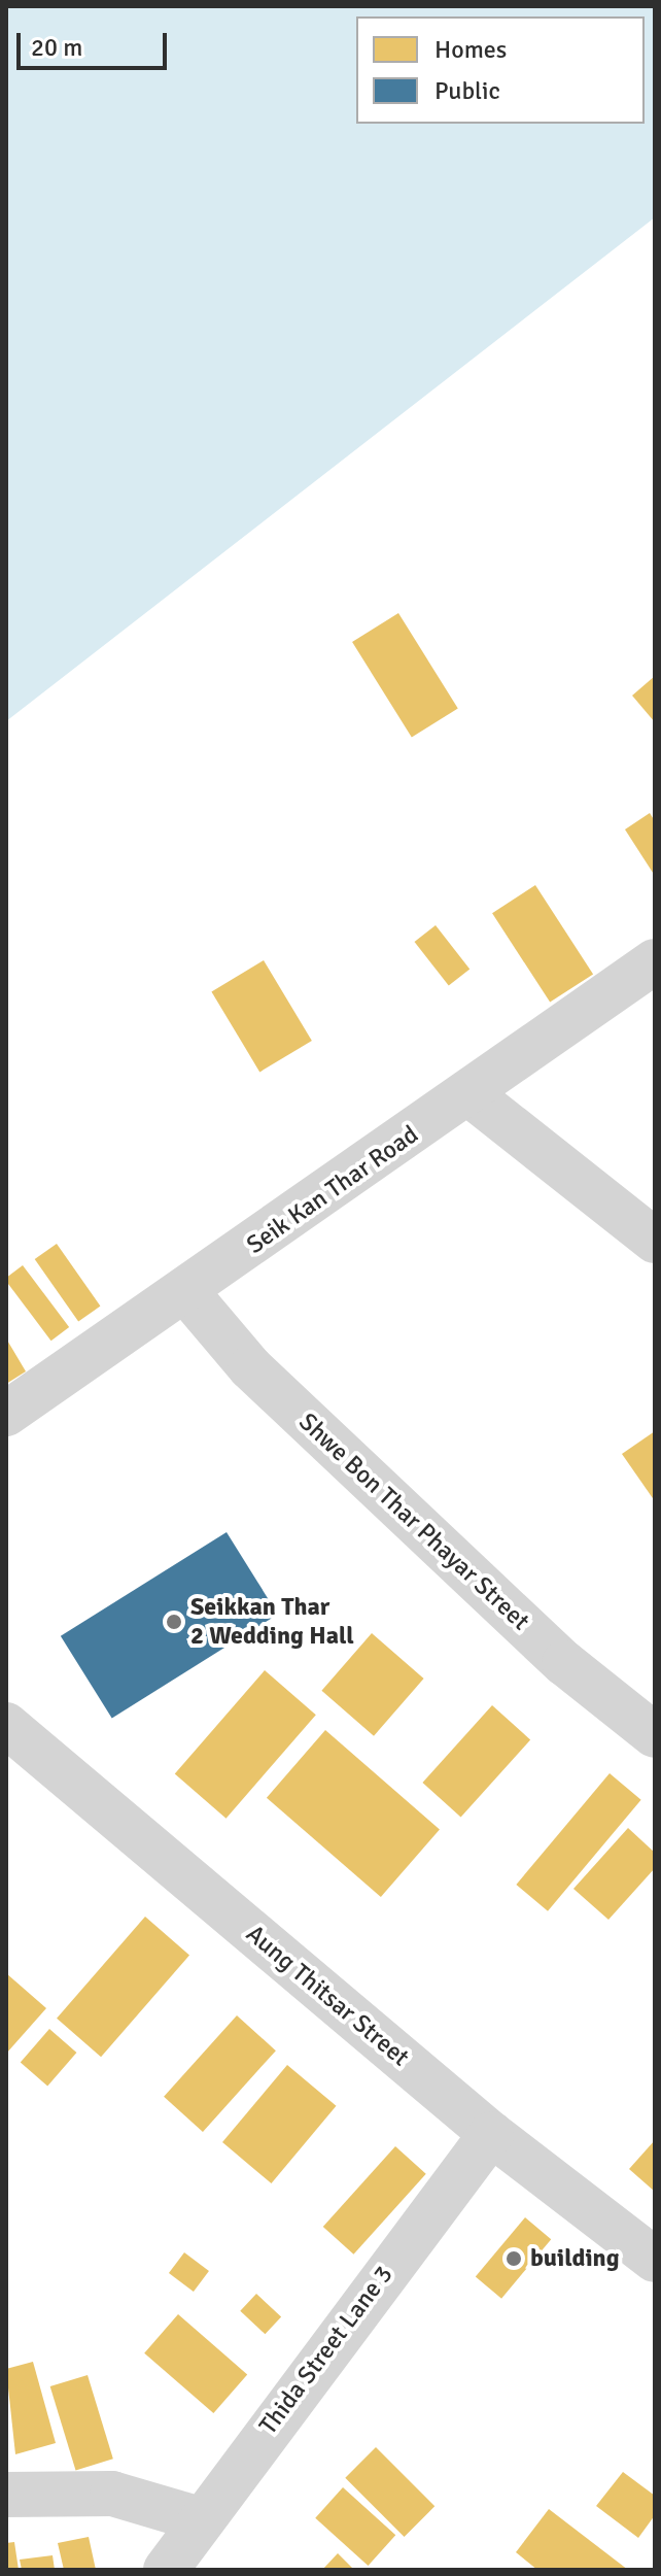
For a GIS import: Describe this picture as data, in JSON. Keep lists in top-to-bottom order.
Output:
{
  "streets": {
    "street": [
      "Seik Kan Thar Road",
      "Shwe Bon Thar Phayar Street",
      "Aung Thitsar Street",
      "Thida Street Lane 3"
    ]
  },
  "crossings": [
    ["Seik Kan Thar Road", "Shwe Bon Thar Phayar Street"],
    ["Aung Thitsar Street", "Thida Street Lane 3"]
  ],
  "places": ["Seikkan Thar 2 Wedding Hall", "building"],
  "legend": ["Homes", "Public"],
  "scale_bar": "20 m"
}
